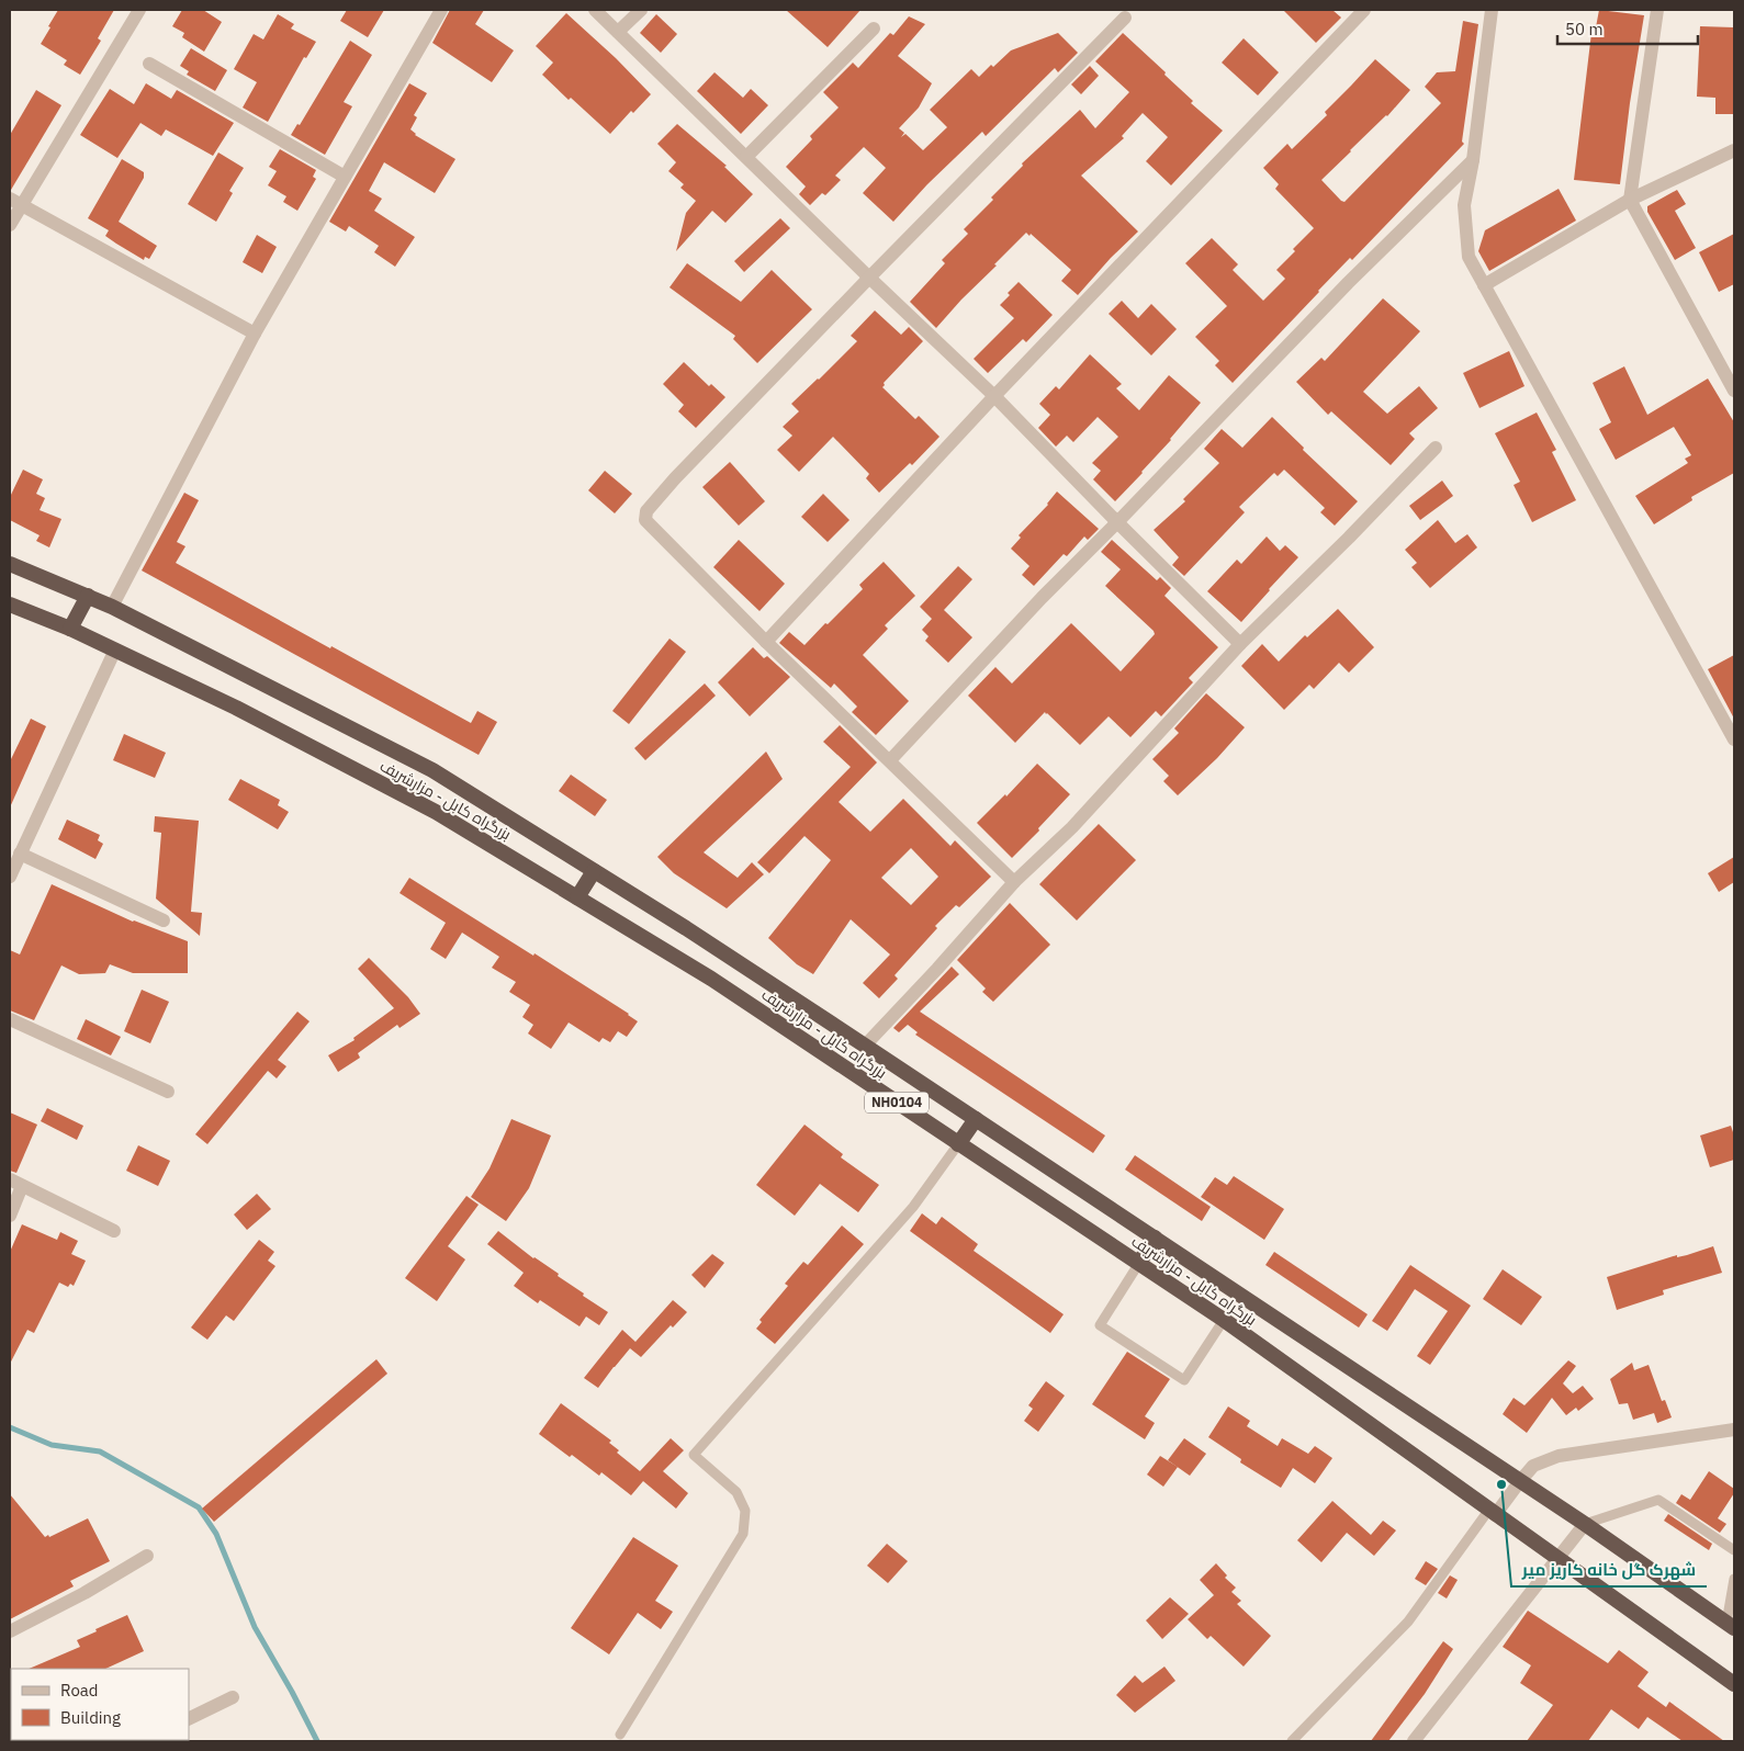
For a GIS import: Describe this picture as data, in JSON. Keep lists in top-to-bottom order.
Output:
{
  "streets": {
    "highway": ["بزرگراه کابل - مزارشریف", "NH0104"]
  },
  "places": ["شهرک گل خانه کاریز میر"],
  "legend": ["Road", "Building"],
  "scale_bar": "50 m"
}
